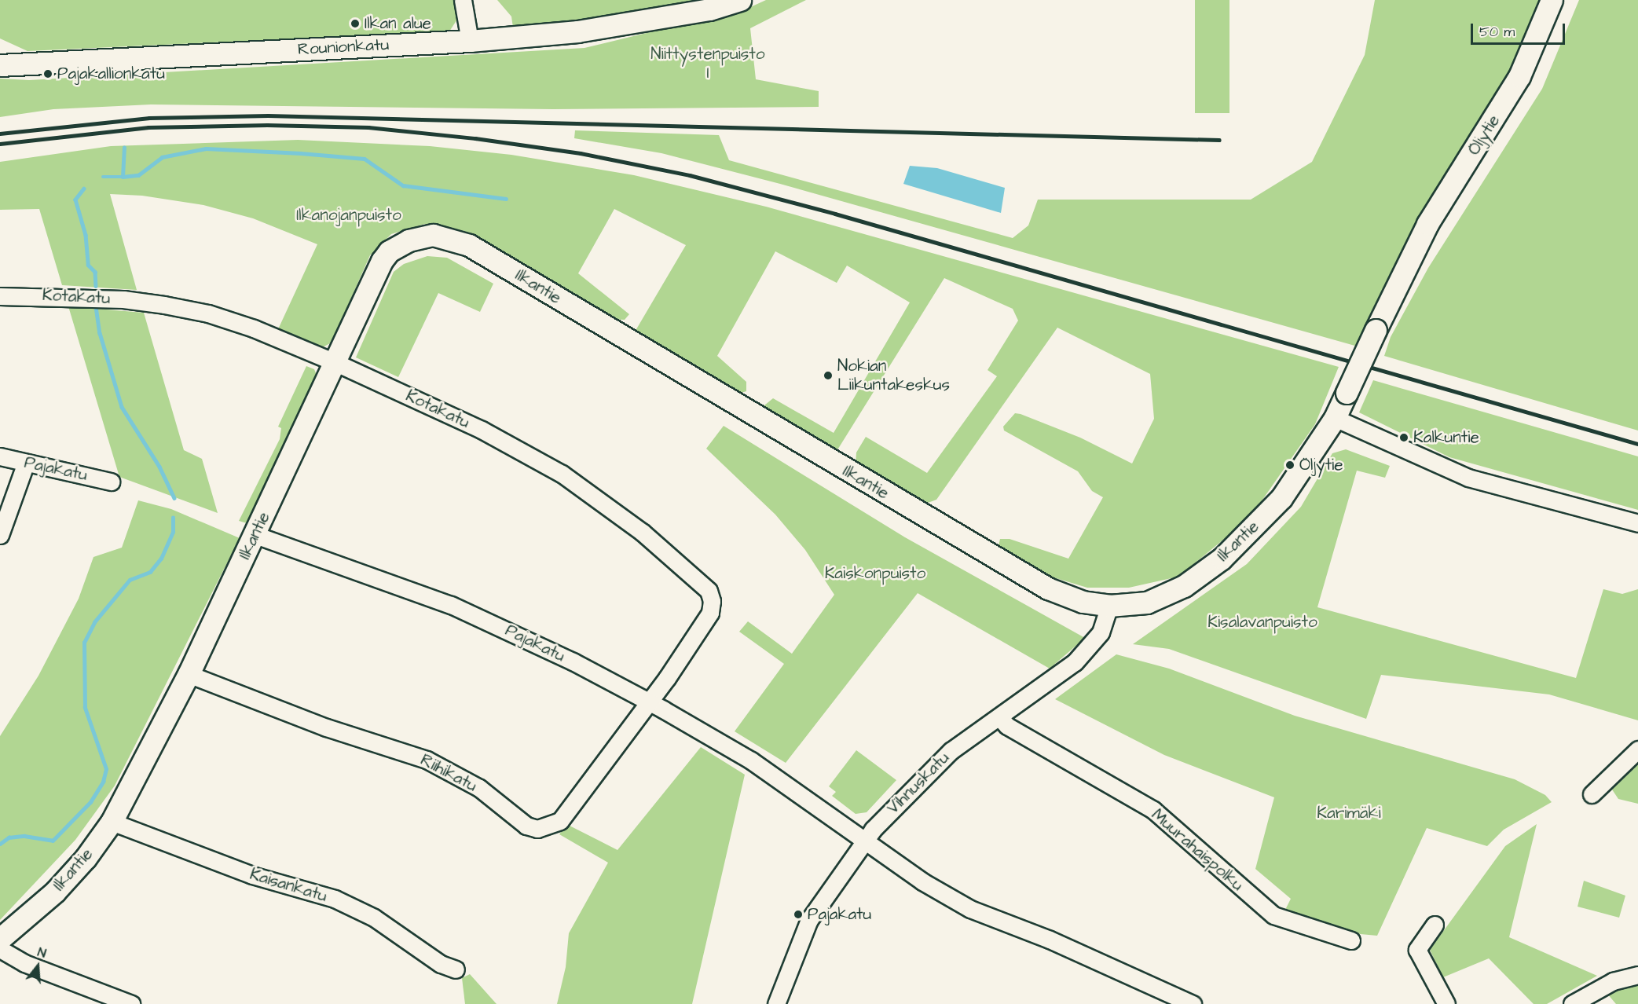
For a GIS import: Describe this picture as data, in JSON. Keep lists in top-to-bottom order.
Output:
{
  "streets": {
    "main road": ["Rounionkatu", "Öljytie", "Ilkantie"],
    "street": [
      "Kotakatu",
      "Pajakatu",
      "Riihikatu",
      "Vihnuskatu",
      "Muurahaispolku",
      "Kaisankatu"
    ]
  },
  "crossings": [
    ["Öljytie", "Ilkantie"],
    ["Ilkantie", "Kotakatu"],
    ["Ilkantie", "Pajakatu"],
    ["Ilkantie", "Riihikatu"],
    ["Ilkantie", "Vihnuskatu"],
    ["Ilkantie", "Kaisankatu"],
    ["Kotakatu", "Pajakatu"],
    ["Kotakatu", "Riihikatu"],
    ["Pajakatu", "Riihikatu"],
    ["Pajakatu", "Vihnuskatu"],
    ["Vihnuskatu", "Muurahaispolku"]
  ],
  "parks": [
    "Niittystenpuisto I",
    "Ilkanojanpuisto",
    "Kaiskonpuisto",
    "Kisalavanpuisto",
    "Karimäki"
  ],
  "places": [
    "Ilkan alue",
    "Pajakallionkatu",
    "Nokian Liikuntakeskus",
    "Kalkuntie",
    "Öljytie",
    "Pajakatu"
  ],
  "scale_bar": "50 m",
  "north": "top"
}
